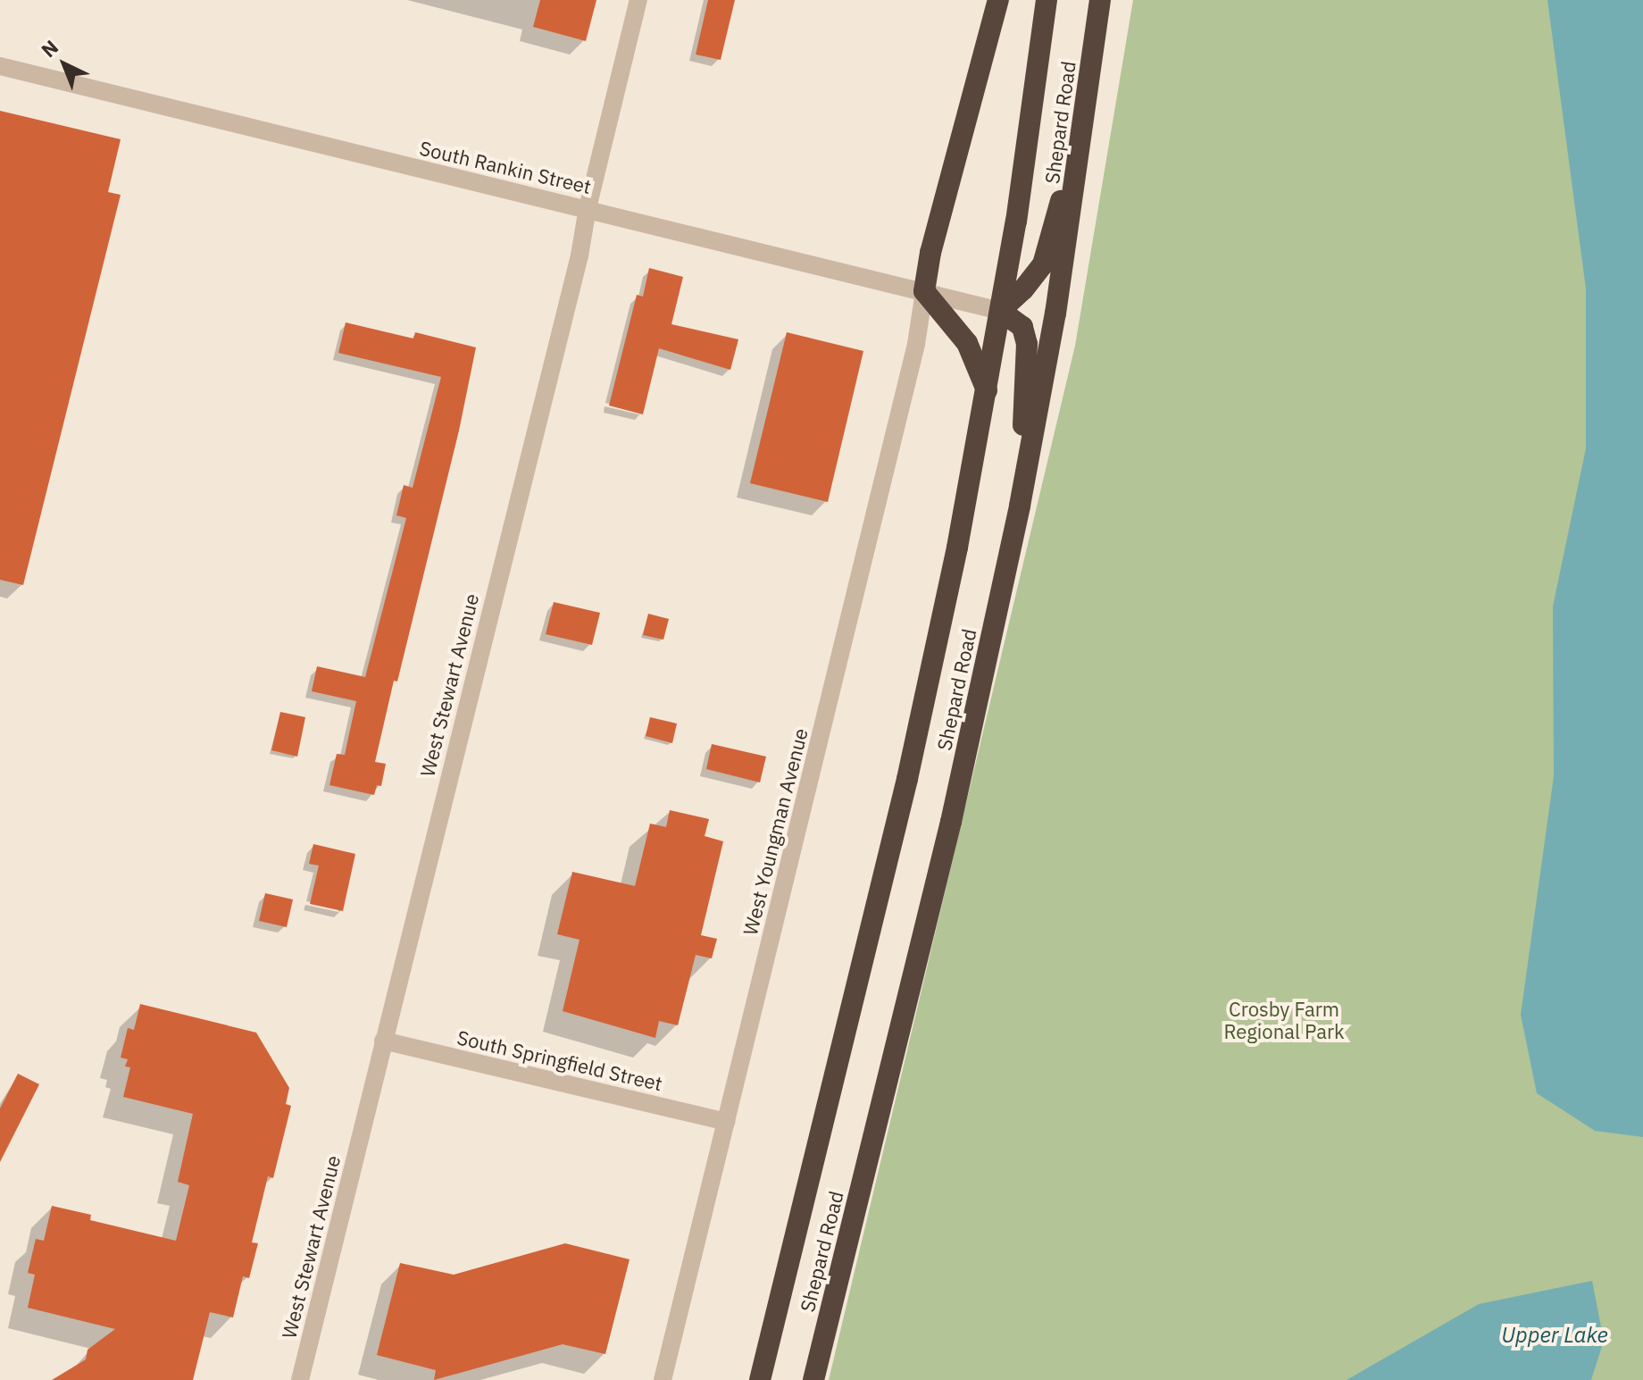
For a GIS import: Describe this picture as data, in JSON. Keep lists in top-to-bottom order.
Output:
{
  "streets": {
    "highway": ["Shepard Road"],
    "street": [
      "South Rankin Street",
      "West Stewart Avenue",
      "West Youngman Avenue",
      "South Springfield Street"
    ]
  },
  "crossings": [
    ["Shepard Road", "South Rankin Street"],
    ["South Rankin Street", "West Stewart Avenue"],
    ["South Rankin Street", "West Youngman Avenue"],
    ["West Stewart Avenue", "South Springfield Street"],
    ["West Youngman Avenue", "South Springfield Street"]
  ],
  "water": ["Upper Lake"],
  "parks": ["Crosby Farm Regional Park"],
  "north": "top left"
}
